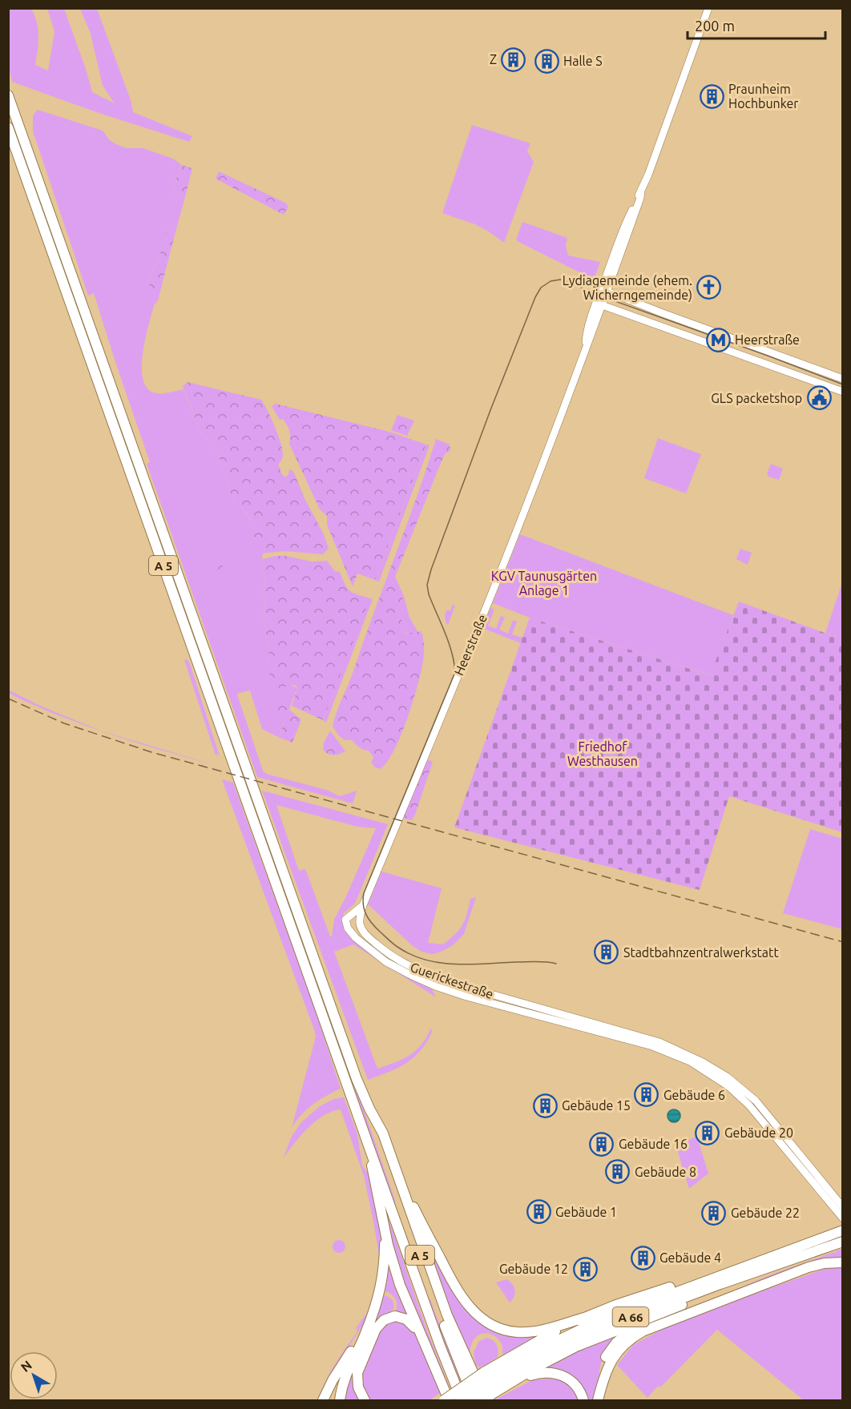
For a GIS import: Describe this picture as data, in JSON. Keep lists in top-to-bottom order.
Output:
{
  "streets": {
    "highway": ["A 5", "A 66"],
    "main road": ["Heerstraße", "Guerickestraße"]
  },
  "crossings": [
    ["A 5", "A 66"],
    ["Heerstraße", "Guerickestraße"]
  ],
  "parks": ["KGV Taunusgärten Anlage 1", "Friedhof Westhausen"],
  "places": {
    "building": [
      "Z",
      "Halle S",
      "Praunheim Hochbunker",
      "Stadtbahnzentralwerkstatt",
      "Gebäude 6",
      "Gebäude 15",
      "Gebäude 20",
      "Gebäude 16",
      "Gebäude 8",
      "Gebäude 1",
      "Gebäude 22",
      "Gebäude 4",
      "Gebäude 12"
    ],
    "church": ["Lydiagemeinde (ehem. Wicherngemeinde)"],
    "metro station": ["Heerstraße"],
    "public building": ["GLS packetshop"]
  },
  "scale_bar": "200 m",
  "north": "top left"
}
